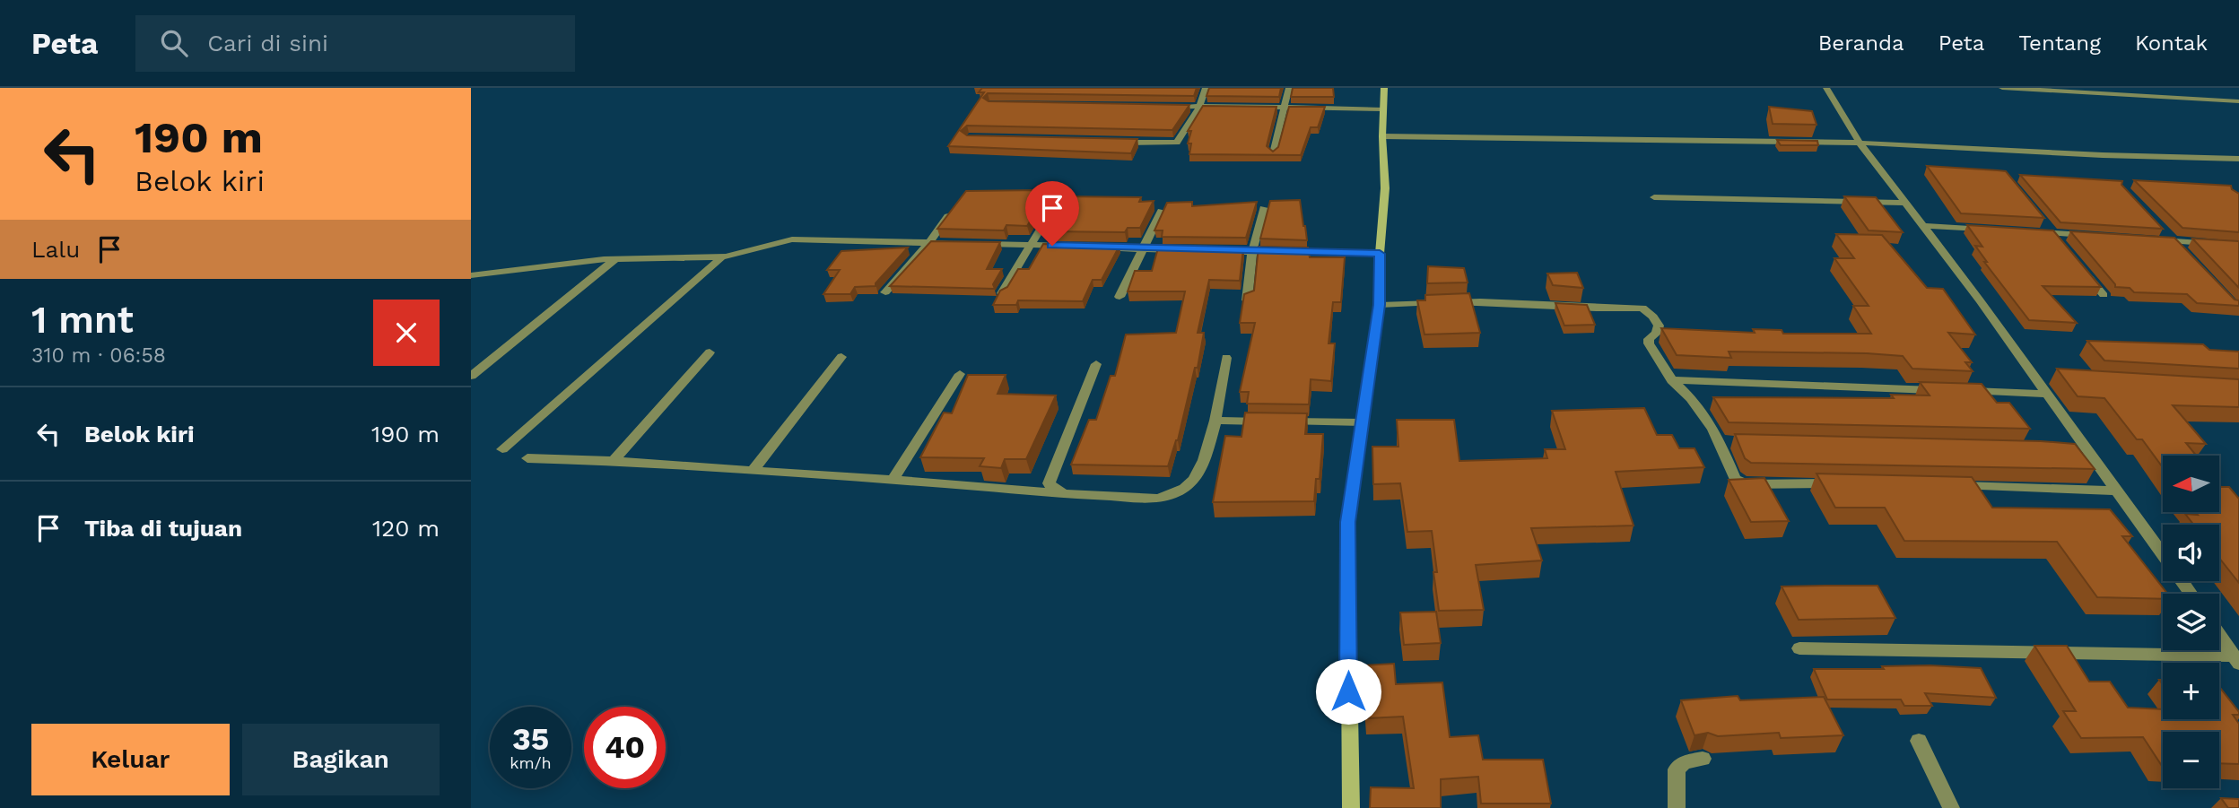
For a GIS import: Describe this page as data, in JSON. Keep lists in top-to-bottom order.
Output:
{
  "north": "left",
  "page": {
    "header": "Peta",
    "search": "Cari di sini",
    "nav": [
      "Beranda",
      "Peta",
      "Tentang",
      "Kontak"
    ],
    "turn": ["190 m", "Belok kiri"],
    "then": "Lalu",
    "heading": ["1 mnt", "310 m · 06:58"],
    "list": [
      {
        "name": "Belok kiri",
        "value": "190 m"
      },
      {
        "name": "Tiba di tujuan",
        "value": "120 m"
      }
    ],
    "map_buttons": ["+", "−"],
    "speed": "35 km/h",
    "limit": "40",
    "buttons": ["Keluar", "Bagikan"]
  }
}
